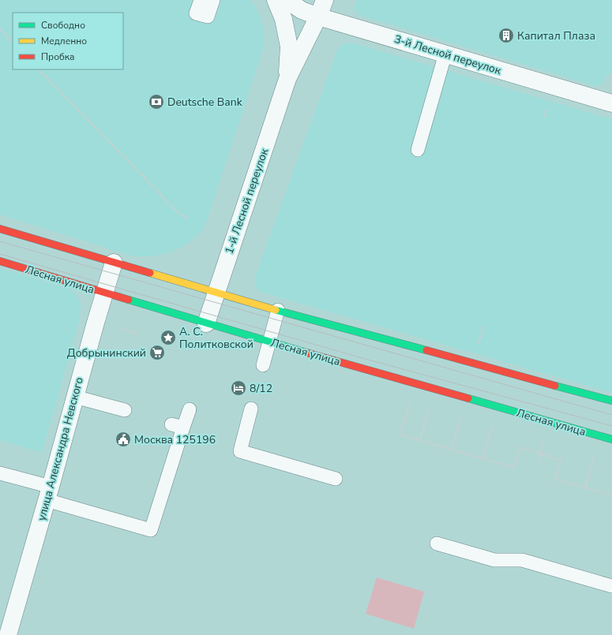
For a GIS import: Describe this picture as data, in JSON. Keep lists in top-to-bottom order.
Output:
{
  "streets": {
    "street": [
      "3-й Лесной переулок",
      "1-й Лесной переулок",
      "Лесная улица",
      "улица Александра Невского"
    ]
  },
  "crossings": [
    ["3-й Лесной переулок", "1-й Лесной переулок"],
    ["1-й Лесной переулок", "Лесная улица"],
    ["Лесная улица", "улица Александра Невского"]
  ],
  "places": {
    "building": ["Капитал Плаза"],
    "bank": ["Deutsche Bank"],
    "place": ["А. С. Политковской"],
    "supermarket": ["Добрынинский"],
    "hotel": ["8/12"],
    "public building": ["Москва 125196"]
  },
  "legend": ["Свободно", "Медленно", "Пробка"]
}
